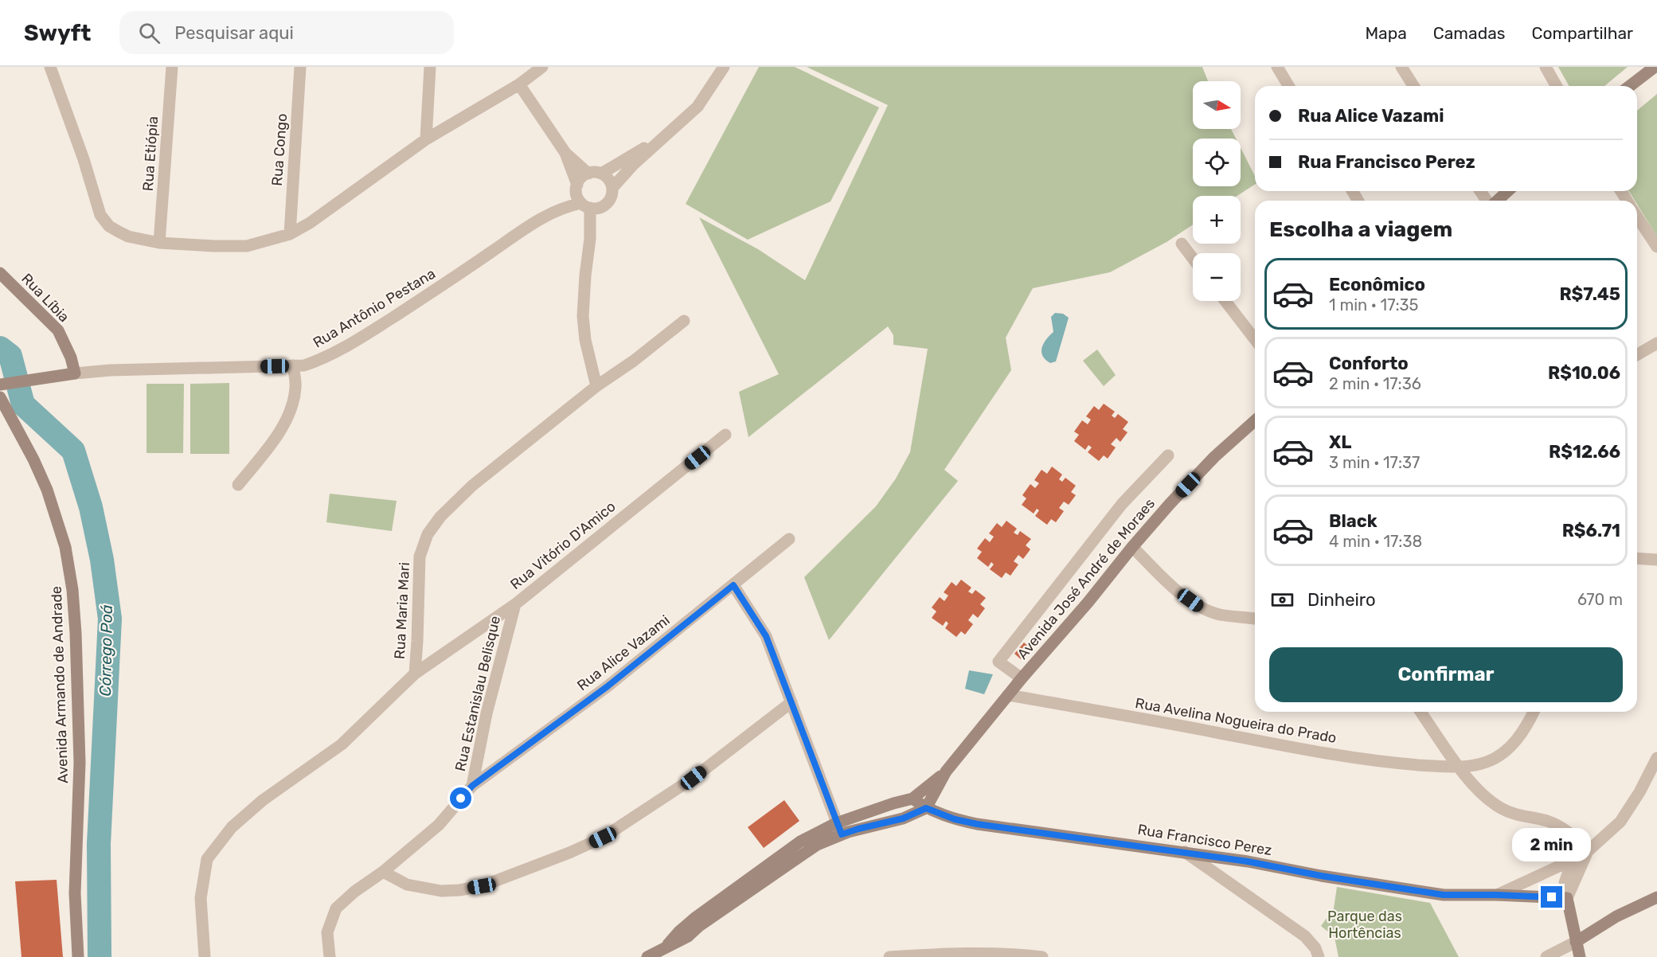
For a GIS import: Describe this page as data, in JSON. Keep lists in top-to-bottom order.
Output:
{
  "streets": {
    "street": [
      "Rua Congo",
      "Rua Etiópia",
      "Rua Líbia",
      "Rua Antônio Pestana",
      "Rua Vitório D'Amico",
      "Avenida José André de Moraes",
      "Rua Maria Mari",
      "Rua Alice Vazami",
      "Avenida Armando de Andrade",
      "Rua Estanislau Belisque",
      "Rua Avelina Nogueira do Prado",
      "Rua Francisco Perez"
    ]
  },
  "crossings": [
    ["Rua Líbia", "Rua Antônio Pestana"],
    ["Rua Vitório D'Amico", "Rua Maria Mari"],
    ["Rua Vitório D'Amico", "Rua Estanislau Belisque"],
    ["Avenida José André de Moraes", "Rua Avelina Nogueira do Prado"],
    ["Avenida José André de Moraes", "Rua Francisco Perez"],
    ["Rua Alice Vazami", "Rua Estanislau Belisque"]
  ],
  "water": ["Córrego Poá"],
  "parks": ["Parque das Hortências"],
  "north": "right",
  "page": {
    "header": "Swyft",
    "search": "Pesquisar aqui",
    "nav": ["Mapa", "Camadas", "Compartilhar"],
    "map_buttons": ["+", "−"],
    "banner": ["Rua Alice Vazami", "Rua Francisco Perez"],
    "heading": "Escolha a viagem",
    "list": [
      {
        "name": "Econômico",
        "note": "1 min · 17:35",
        "value": "R$7.45"
      },
      {
        "name": "Conforto",
        "note": "2 min · 17:36",
        "value": "R$10.06"
      },
      {
        "name": "XL",
        "note": "3 min · 17:37",
        "value": "R$12.66"
      },
      {
        "name": "Black",
        "note": "4 min · 17:38",
        "value": "R$6.71"
      }
    ],
    "pay": ["Dinheiro", "670 m"],
    "buttons": "Confirmar",
    "bubble": "2 min"
  }
}
